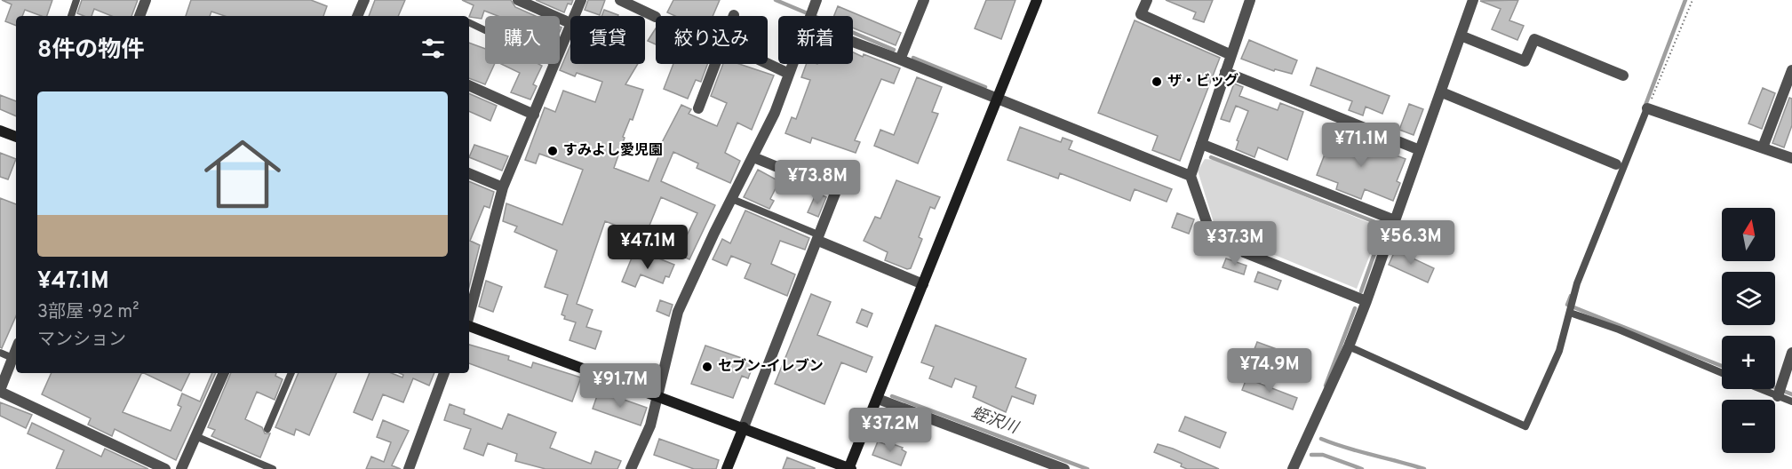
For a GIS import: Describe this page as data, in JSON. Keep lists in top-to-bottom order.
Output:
{
  "water": ["蛭沢川"],
  "places": ["ザ・ビッグ", "すみよし愛児園", "セブン-イレブン"],
  "north": "top",
  "page": {
    "chip": [
      "購入",
      "賃貸",
      "絞り込み",
      "新着"
    ],
    "heading": "8件の物件",
    "list": [
      {
        "name": "¥47.1M",
        "note": "3部屋 · 92 m² · マンション"
      }
    ],
    "price": [
      "¥71.1M",
      "¥73.8M",
      "¥56.3M",
      "¥37.3M",
      "¥47.1M",
      "¥74.9M",
      "¥91.7M",
      "¥37.2M"
    ],
    "map_buttons": ["+", "−"]
  }
}
